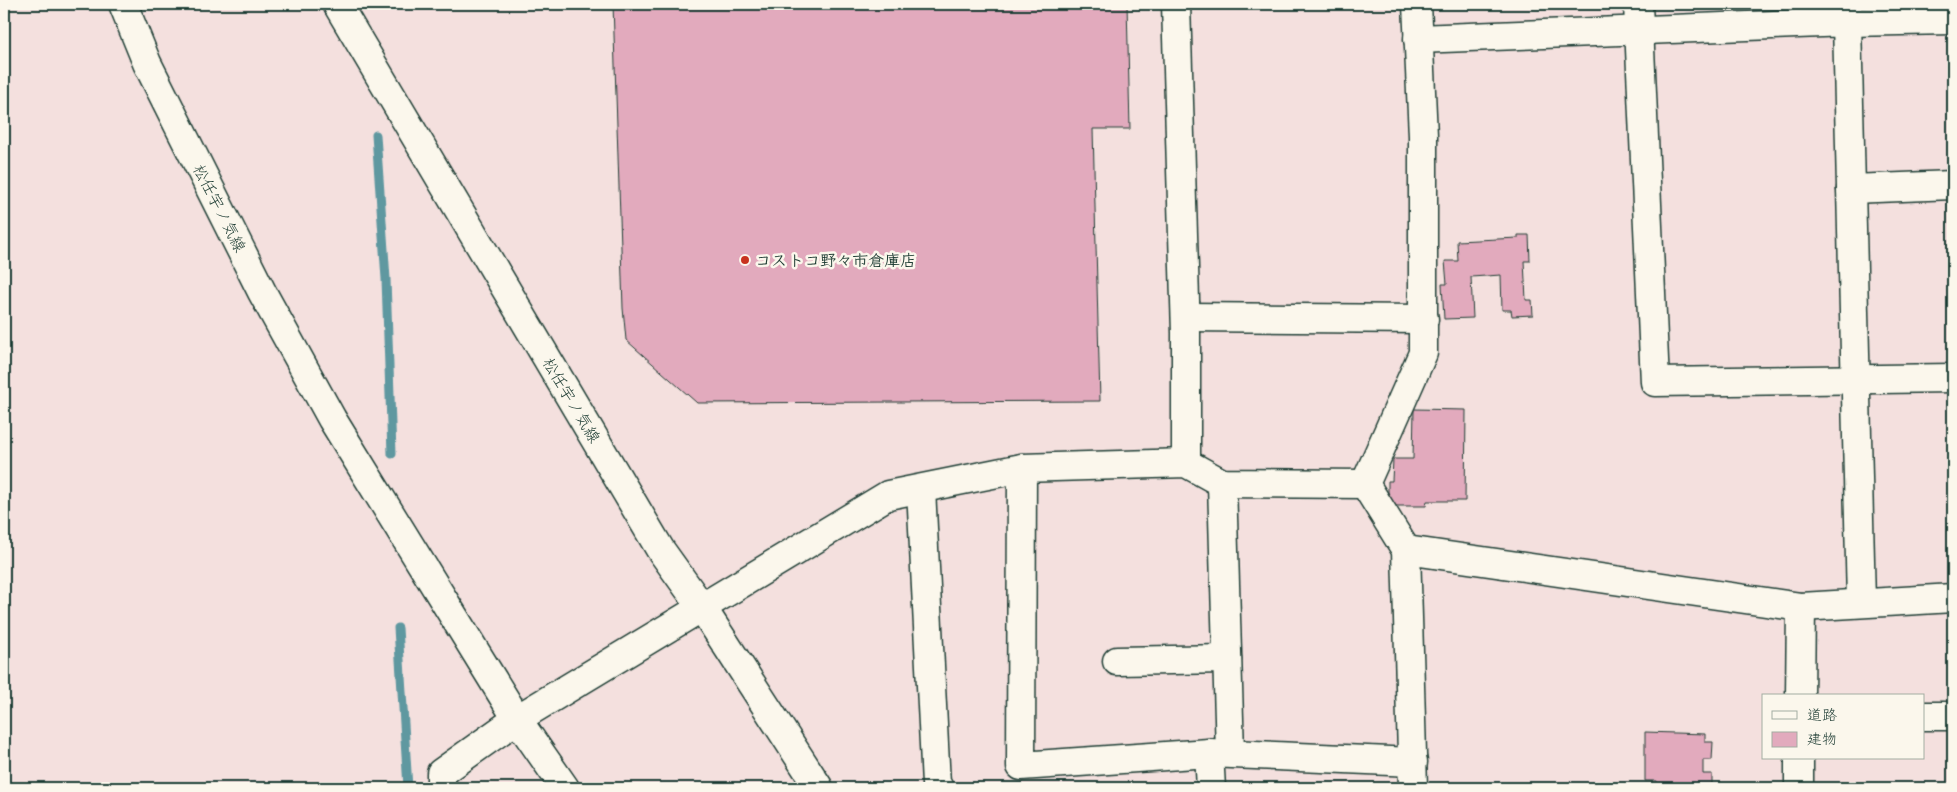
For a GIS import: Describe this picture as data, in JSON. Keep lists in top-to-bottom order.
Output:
{
  "streets": {
    "street": ["松任宇ノ気線"]
  },
  "places": ["コストコ野々市倉庫店"],
  "legend": ["道路", "建物"]
}
